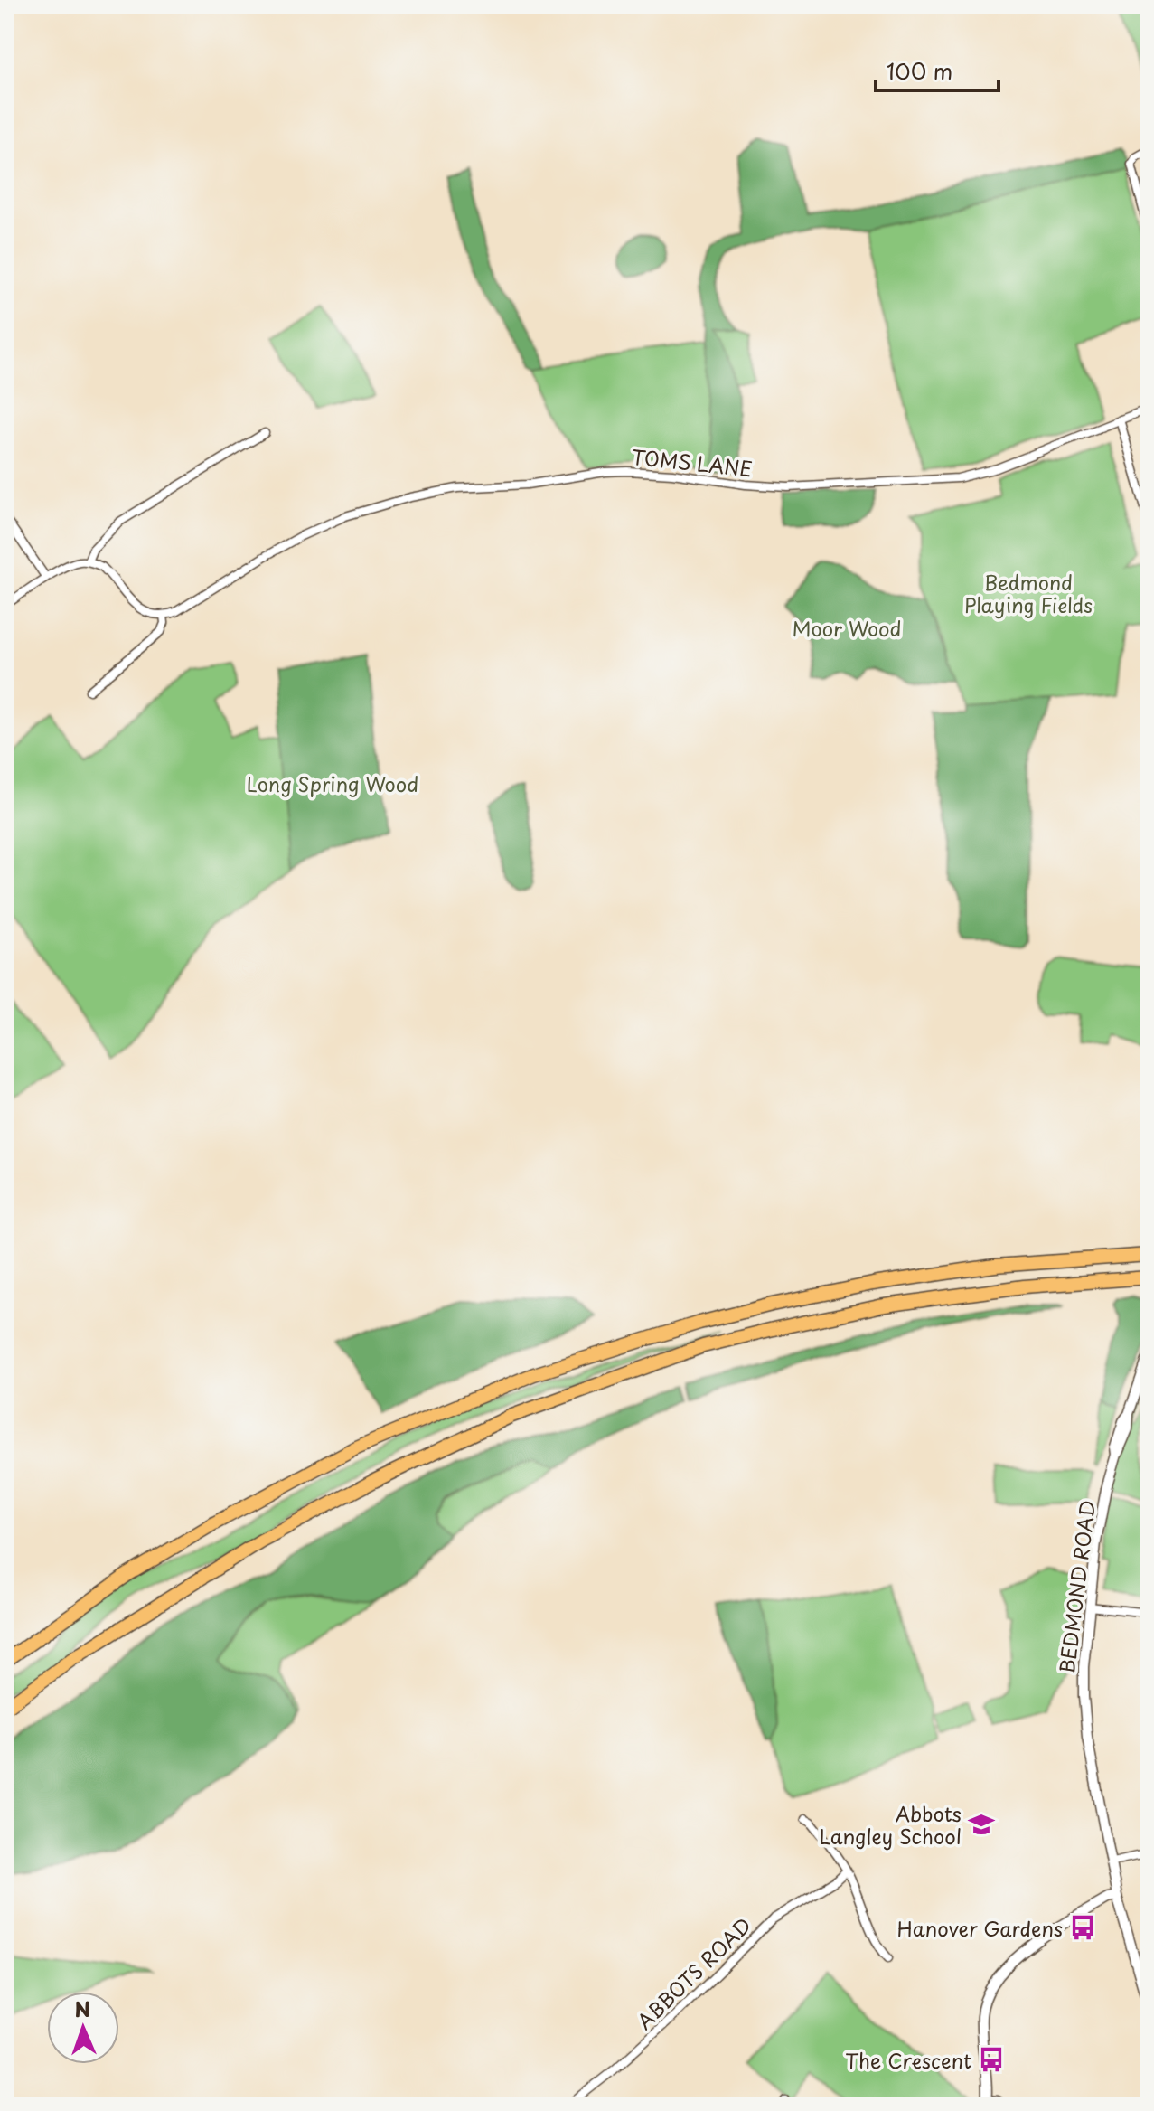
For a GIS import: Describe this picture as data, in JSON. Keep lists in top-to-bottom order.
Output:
{
  "streets": {
    "street": ["TOMS LANE", "BEDMOND ROAD", "ABBOTS ROAD"]
  },
  "parks": ["Bedmond Playing Fields", "Moor Wood", "Long Spring Wood"],
  "places": {
    "school or university": ["Abbots Langley School"],
    "bus stop": ["Hanover Gardens", "The Crescent"]
  },
  "scale_bar": "100 m",
  "north": "top"
}
